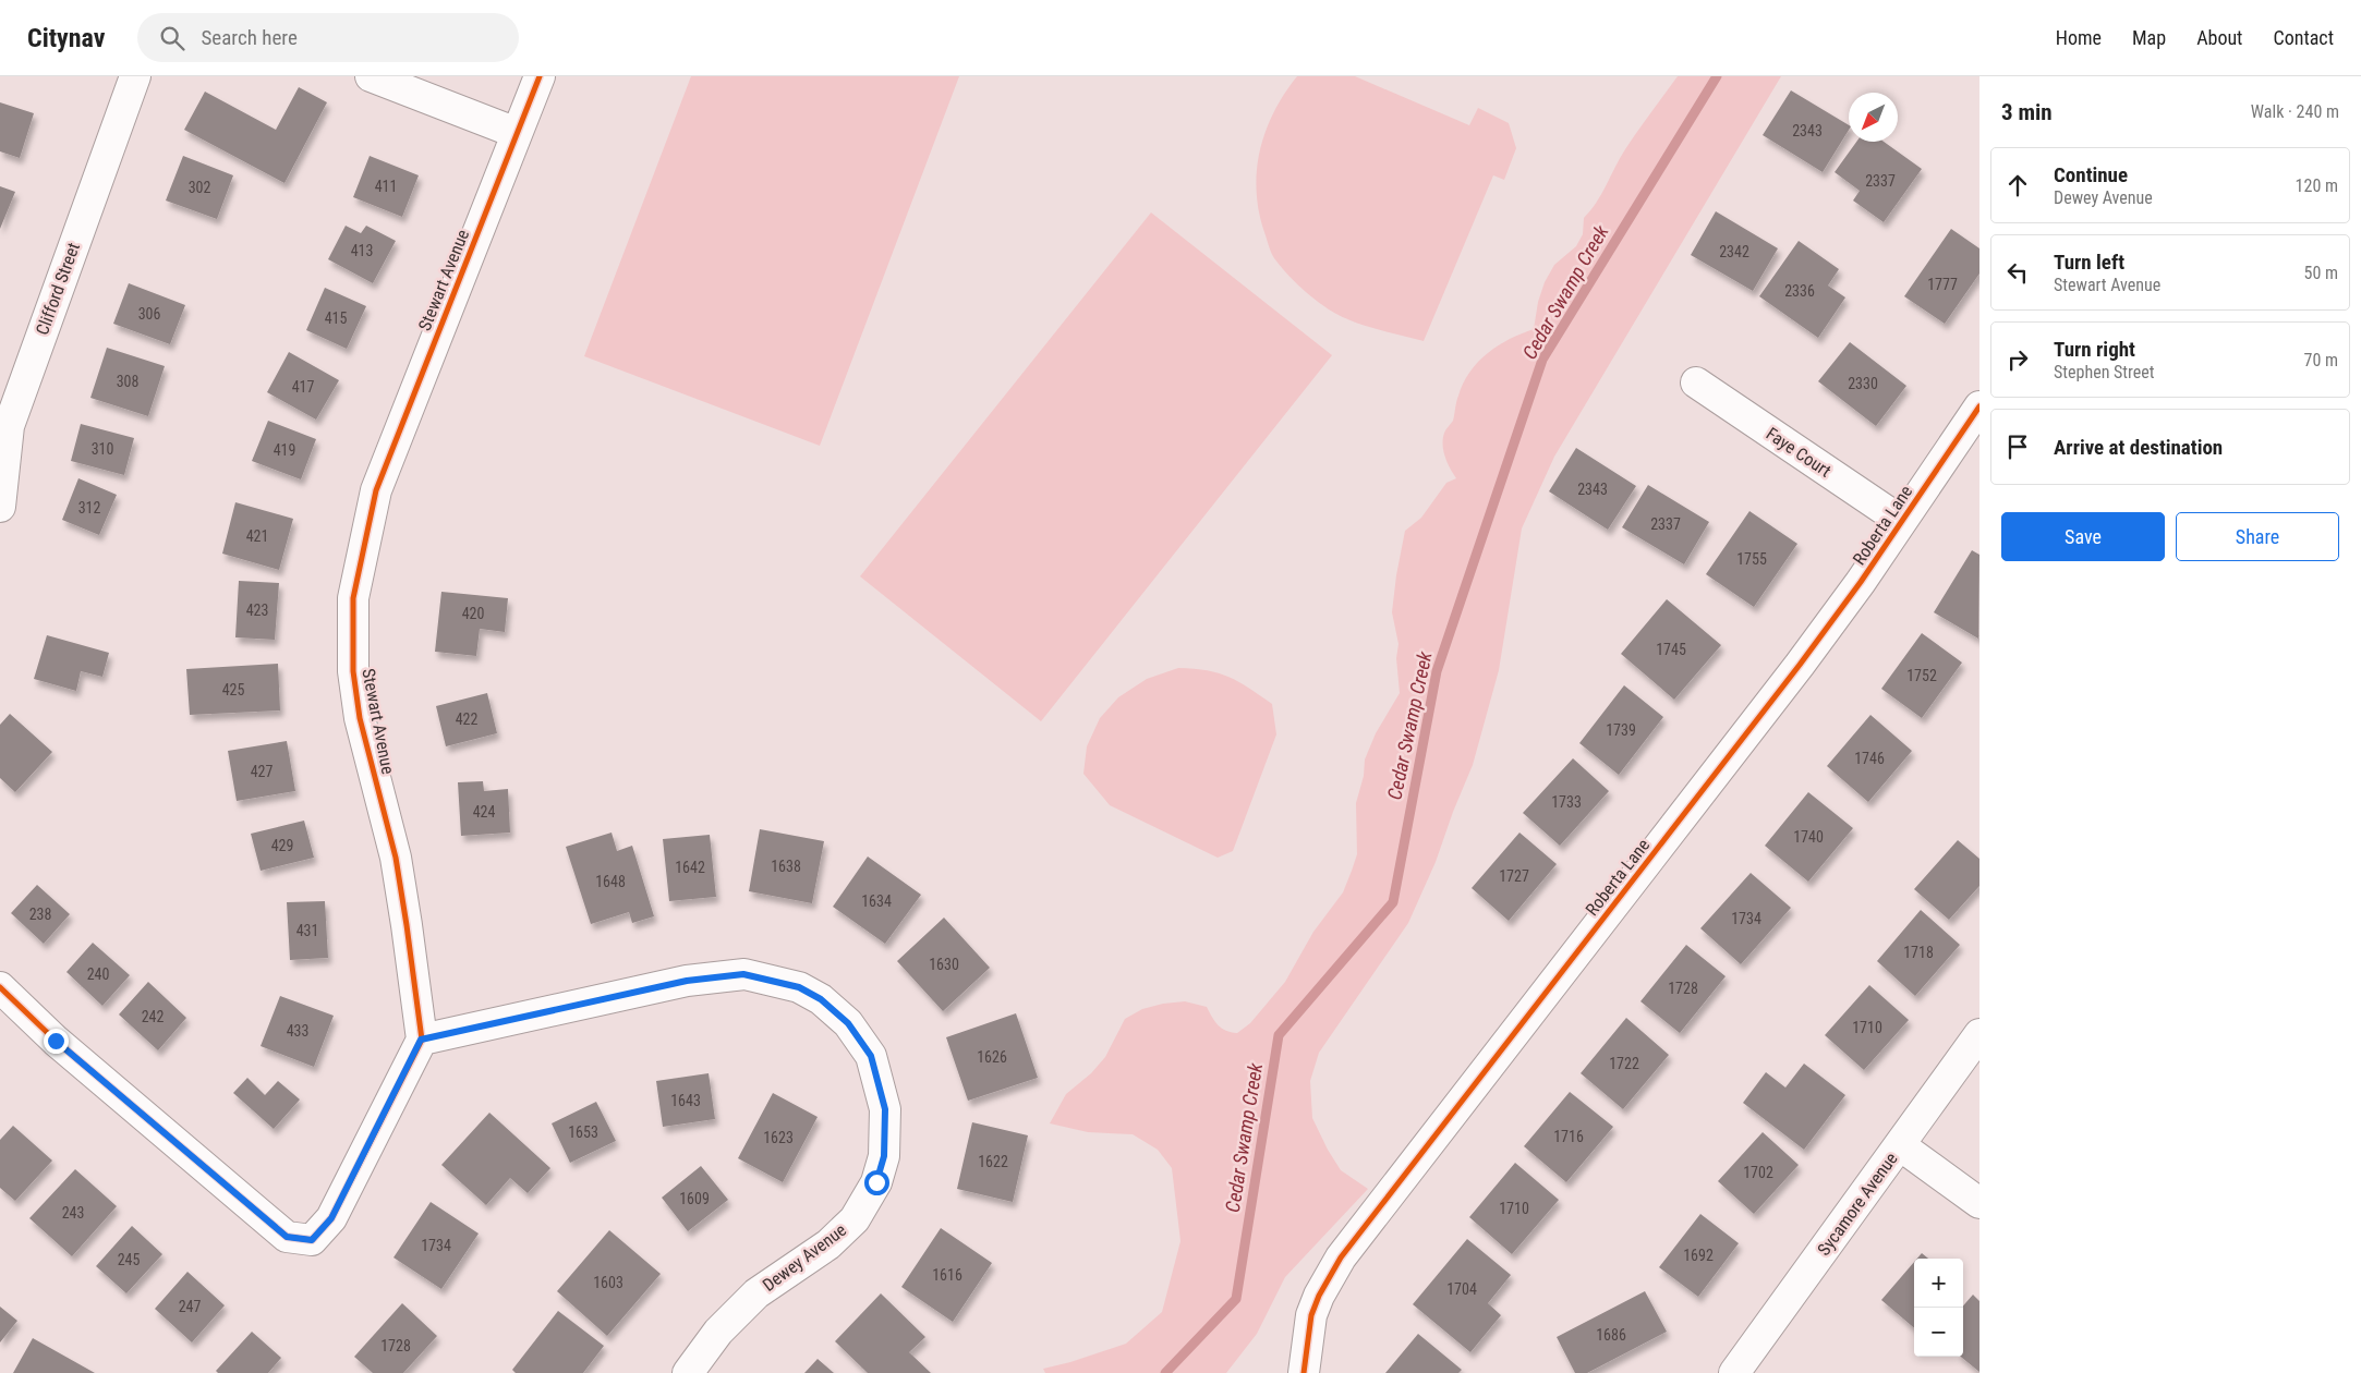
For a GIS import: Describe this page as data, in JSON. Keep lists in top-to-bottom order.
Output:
{
  "streets": {
    "street": [
      "Stewart Avenue",
      "Clifford Street",
      "Faye Court",
      "Roberta Lane",
      "Sycamore Avenue",
      "Dewey Avenue"
    ]
  },
  "crossings": [
    ["Stewart Avenue", "Dewey Avenue"],
    ["Faye Court", "Roberta Lane"]
  ],
  "water": ["Cedar Swamp Creek"],
  "house_numbers": [
    "2343",
    "2337",
    "411",
    "302",
    "413",
    "2342",
    "1777",
    "2336",
    "306",
    "415",
    "308",
    "2330",
    "417",
    "310",
    "419",
    "2343",
    "312",
    "2337",
    "421",
    "1755",
    "423",
    "420",
    "1745",
    "1752",
    "425",
    "422",
    "1739",
    "1746",
    "427",
    "1733",
    "424",
    "1740",
    "429",
    "1638",
    "1642",
    "1727",
    "1648",
    "1634",
    "238",
    "1734",
    "431",
    "1718",
    "1630",
    "240",
    "1728",
    "242",
    "1710",
    "433",
    "1626",
    "1722",
    "1643",
    "1653",
    "1716",
    "1623",
    "1622",
    "1702",
    "1609",
    "1710",
    "243",
    "1734",
    "1692",
    "245",
    "1616",
    "1603",
    "1704",
    "247",
    "1686",
    "1728"
  ],
  "north": "bottom left",
  "page": {
    "header": "Citynav",
    "search": "Search here",
    "nav": [
      "Home",
      "Map",
      "About",
      "Contact"
    ],
    "heading": ["3 min", "Walk · 240 m"],
    "list": [
      ["Continue", "Dewey Avenue", "120 m"],
      ["Turn left", "Stewart Avenue", "50 m"],
      ["Turn right", "Stephen Street", "70 m"],
      "Arrive at destination"
    ],
    "buttons": ["Save", "Share"],
    "map_buttons": ["+", "−"]
  }
}
